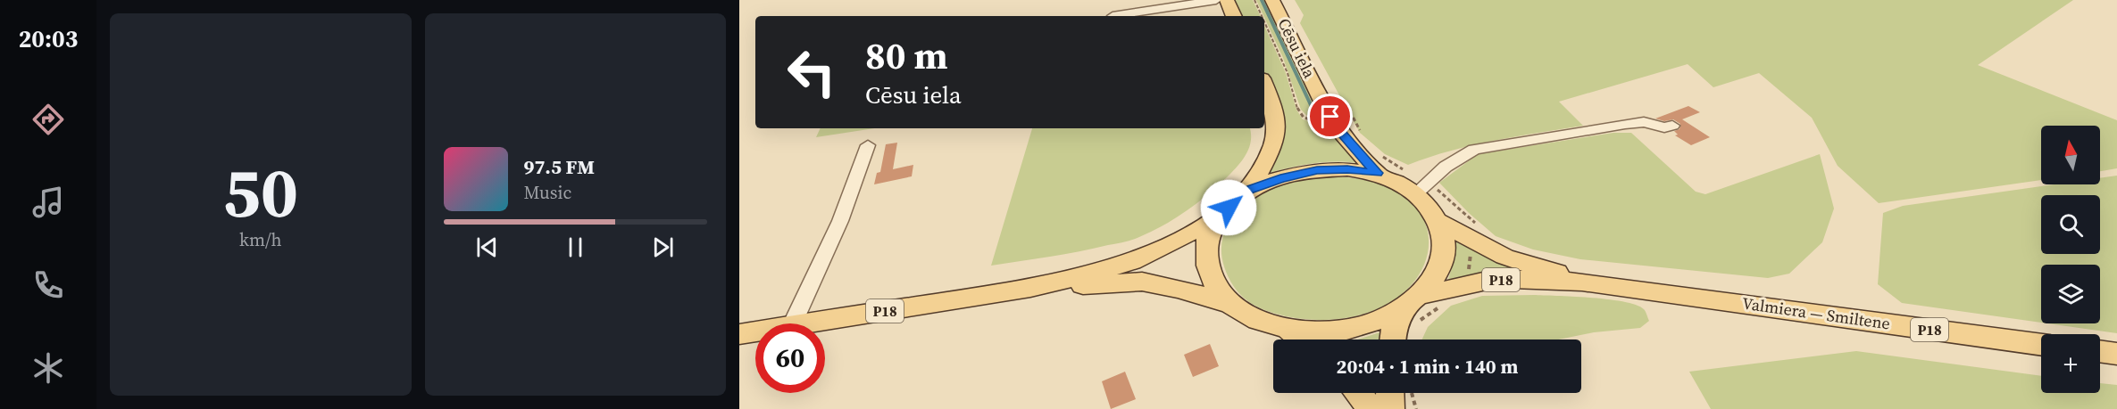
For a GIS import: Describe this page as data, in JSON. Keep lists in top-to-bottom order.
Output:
{
  "streets": {
    "main road": ["Cēsu iela", "P18", "Valmiera — Smiltene"]
  },
  "crossings": [
    ["Cēsu iela", "P18"],
    ["P18", "Valmiera — Smiltene"]
  ],
  "north": "top",
  "page": {
    "tabs": "20:03",
    "tile": ["50", "km/h"],
    "turn": ["80 m", "Cēsu iela"],
    "map_buttons": "+",
    "song": ["97.5 FM", "Music"],
    "limit": "60",
    "trip": "20:04 · 1 min · 140 m"
  }
}
